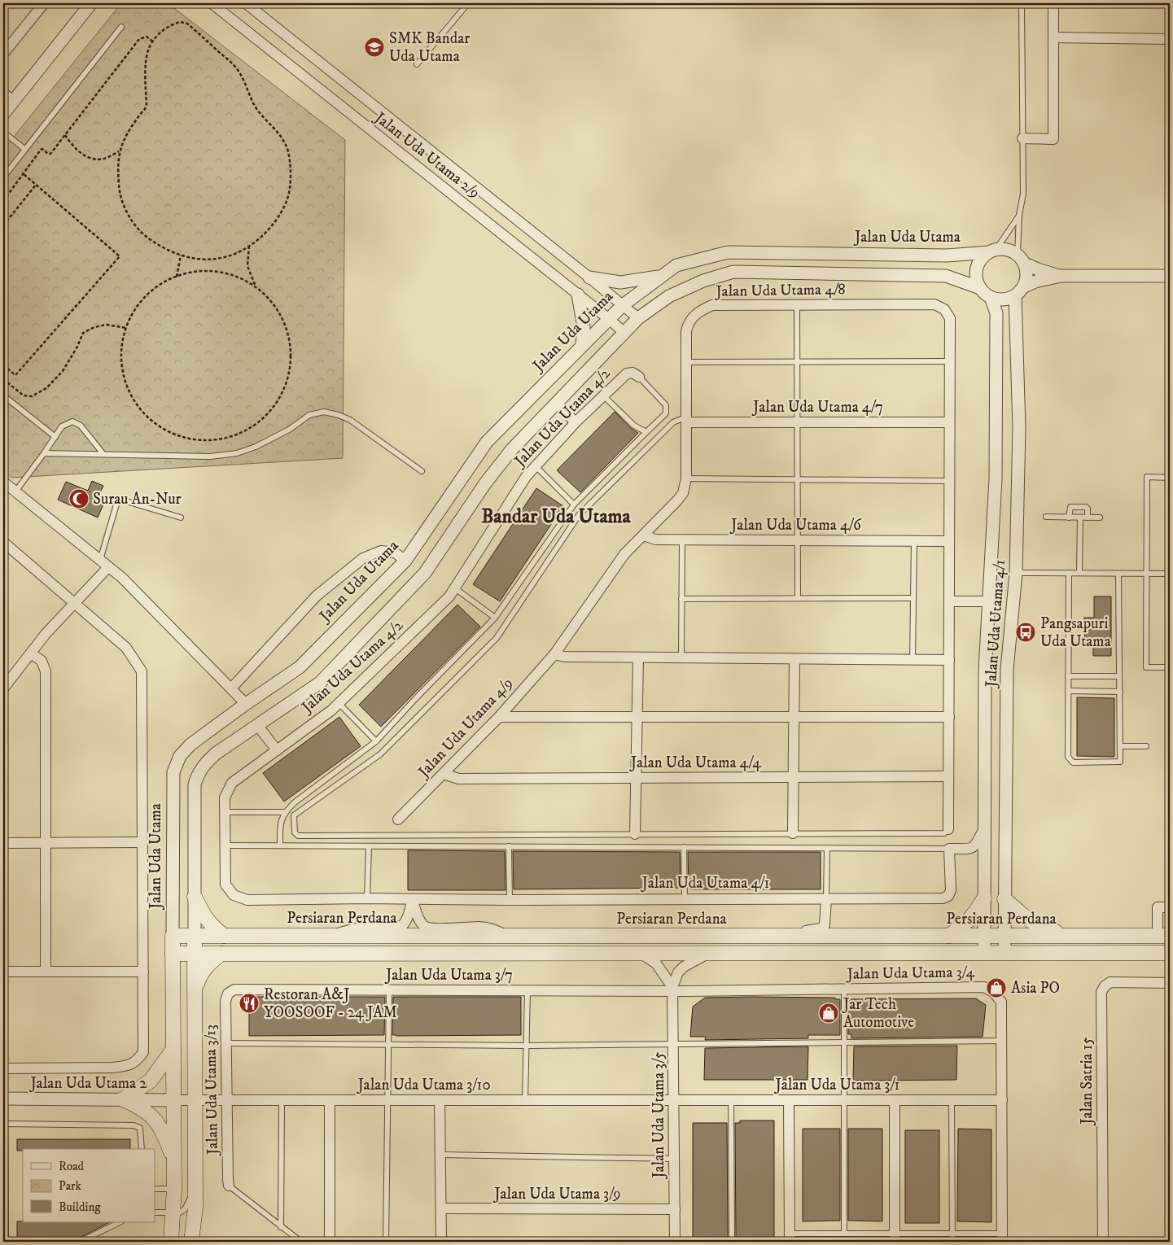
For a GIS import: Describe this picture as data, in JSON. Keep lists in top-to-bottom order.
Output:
{
  "streets": {
    "main road": ["Jalan Uda Utama", "Persiaran Perdana"],
    "street": [
      "Jalan Uda Utama 2/9",
      "Jalan Uda Utama 4/8",
      "Jalan Uda Utama 4/7",
      "Jalan Uda Utama 4/2",
      "Jalan Uda Utama 4/6",
      "Jalan Uda Utama 4/1",
      "Jalan Uda Utama 4/9",
      "Jalan Uda Utama 4/4",
      "Jalan Uda Utama 3/4",
      "Jalan Uda Utama 3/7",
      "Jalan Satria 15",
      "Jalan Uda Utama 2",
      "Jalan Uda Utama 3/10",
      "Jalan Uda Utama 3/1",
      "Jalan Uda Utama 3/13",
      "Jalan Uda Utama 3/5",
      "Jalan Uda Utama 3/9"
    ]
  },
  "crossings": [
    ["Jalan Uda Utama 2/9", "Jalan Uda Utama"],
    ["Jalan Uda Utama", "Jalan Uda Utama 4/1"],
    ["Jalan Uda Utama", "Persiaran Perdana"],
    ["Jalan Uda Utama", "Jalan Uda Utama 2"],
    ["Jalan Uda Utama", "Jalan Uda Utama 3/10"],
    ["Jalan Uda Utama 4/8", "Jalan Uda Utama 4/7"],
    ["Jalan Uda Utama 4/8", "Jalan Uda Utama 4/6"],
    ["Jalan Uda Utama 4/8", "Jalan Uda Utama 4/9"],
    ["Jalan Uda Utama 4/2", "Jalan Uda Utama 4/1"],
    ["Jalan Uda Utama 4/6", "Jalan Uda Utama 4/9"],
    ["Jalan Uda Utama 4/1", "Persiaran Perdana"],
    ["Jalan Uda Utama 4/9", "Jalan Uda Utama 4/4"],
    ["Jalan Uda Utama 3/4", "Jalan Uda Utama 3/7"],
    ["Jalan Uda Utama 3/4", "Jalan Uda Utama 3/1"],
    ["Jalan Uda Utama 3/4", "Jalan Uda Utama 3/5"],
    ["Jalan Uda Utama 3/7", "Jalan Uda Utama 3/13"],
    ["Jalan Uda Utama 3/7", "Jalan Uda Utama 3/5"],
    ["Jalan Uda Utama 2", "Jalan Uda Utama 3/10"],
    ["Jalan Uda Utama 3/10", "Jalan Uda Utama 3/1"],
    ["Jalan Uda Utama 3/10", "Jalan Uda Utama 3/13"],
    ["Jalan Uda Utama 3/10", "Jalan Uda Utama 3/5"],
    ["Jalan Uda Utama 3/1", "Jalan Uda Utama 3/5"],
    ["Jalan Uda Utama 3/5", "Jalan Uda Utama 3/9"]
  ],
  "districts": ["Bandar Uda Utama"],
  "places": {
    "school or university": ["SMK Bandar Uda Utama"],
    "mosque": ["Surau An-Nur"],
    "bus stop": ["Pangsapuri Uda Utama"],
    "shop": ["Asia PO", "Jar Tech Automotive"],
    "restaurant": ["Restoran A&J YOOSOOF - 24 JAM"]
  },
  "legend": ["Road", "Park", "Building"]
}
